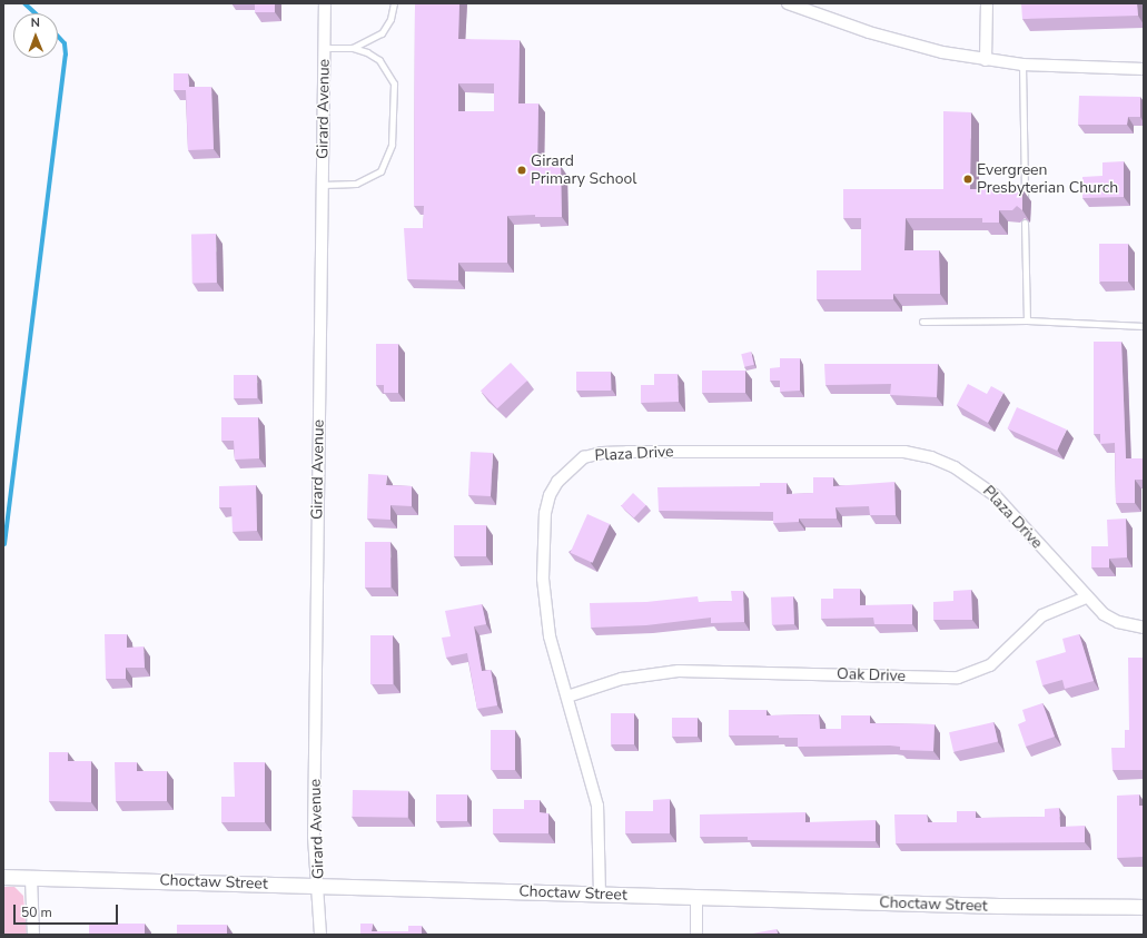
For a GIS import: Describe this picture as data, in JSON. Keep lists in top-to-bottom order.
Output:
{
  "streets": {
    "street": [
      "Girard Avenue",
      "Plaza Drive",
      "Oak Drive",
      "Choctaw Street"
    ]
  },
  "crossings": [
    ["Girard Avenue", "Choctaw Street"],
    ["Plaza Drive", "Oak Drive"],
    ["Plaza Drive", "Choctaw Street"]
  ],
  "places": ["Girard Primary School", "Evergreen Presbyterian Church"],
  "scale_bar": "50 m",
  "north": "top"
}
